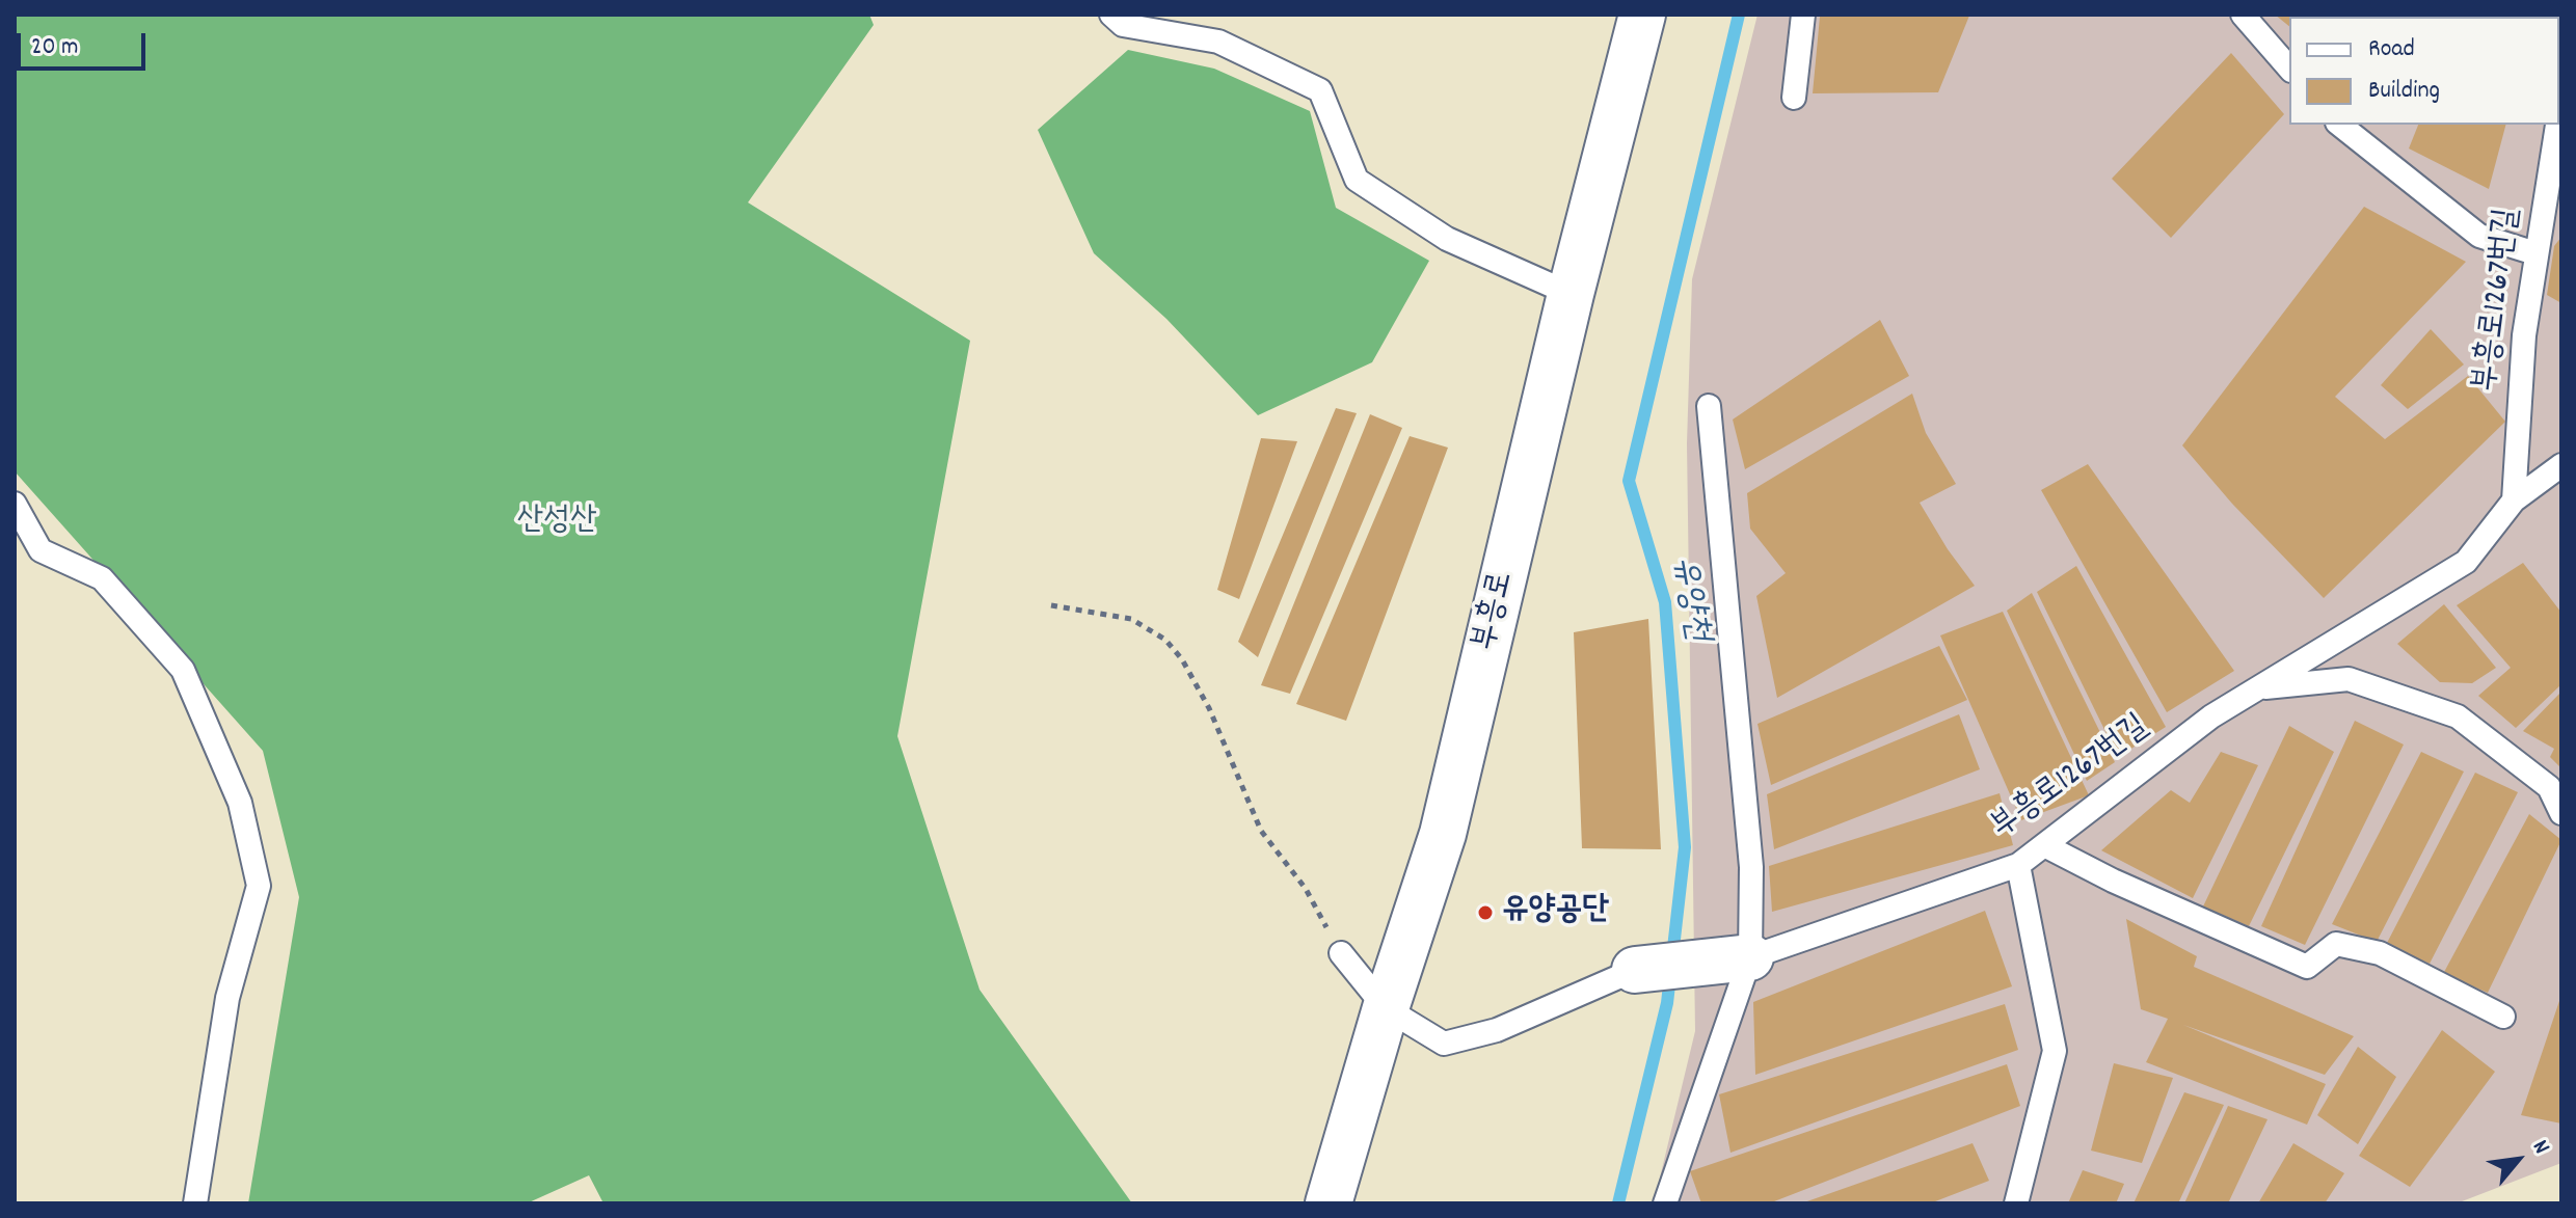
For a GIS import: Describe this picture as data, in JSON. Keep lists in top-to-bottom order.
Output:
{
  "streets": {
    "main road": ["부흥로"],
    "lane": ["부흥로1267번길"]
  },
  "water": ["유양천"],
  "parks": ["산성산"],
  "places": ["유양공단"],
  "legend": ["Road", "Building"],
  "scale_bar": "20 m",
  "north": "top right"
}
